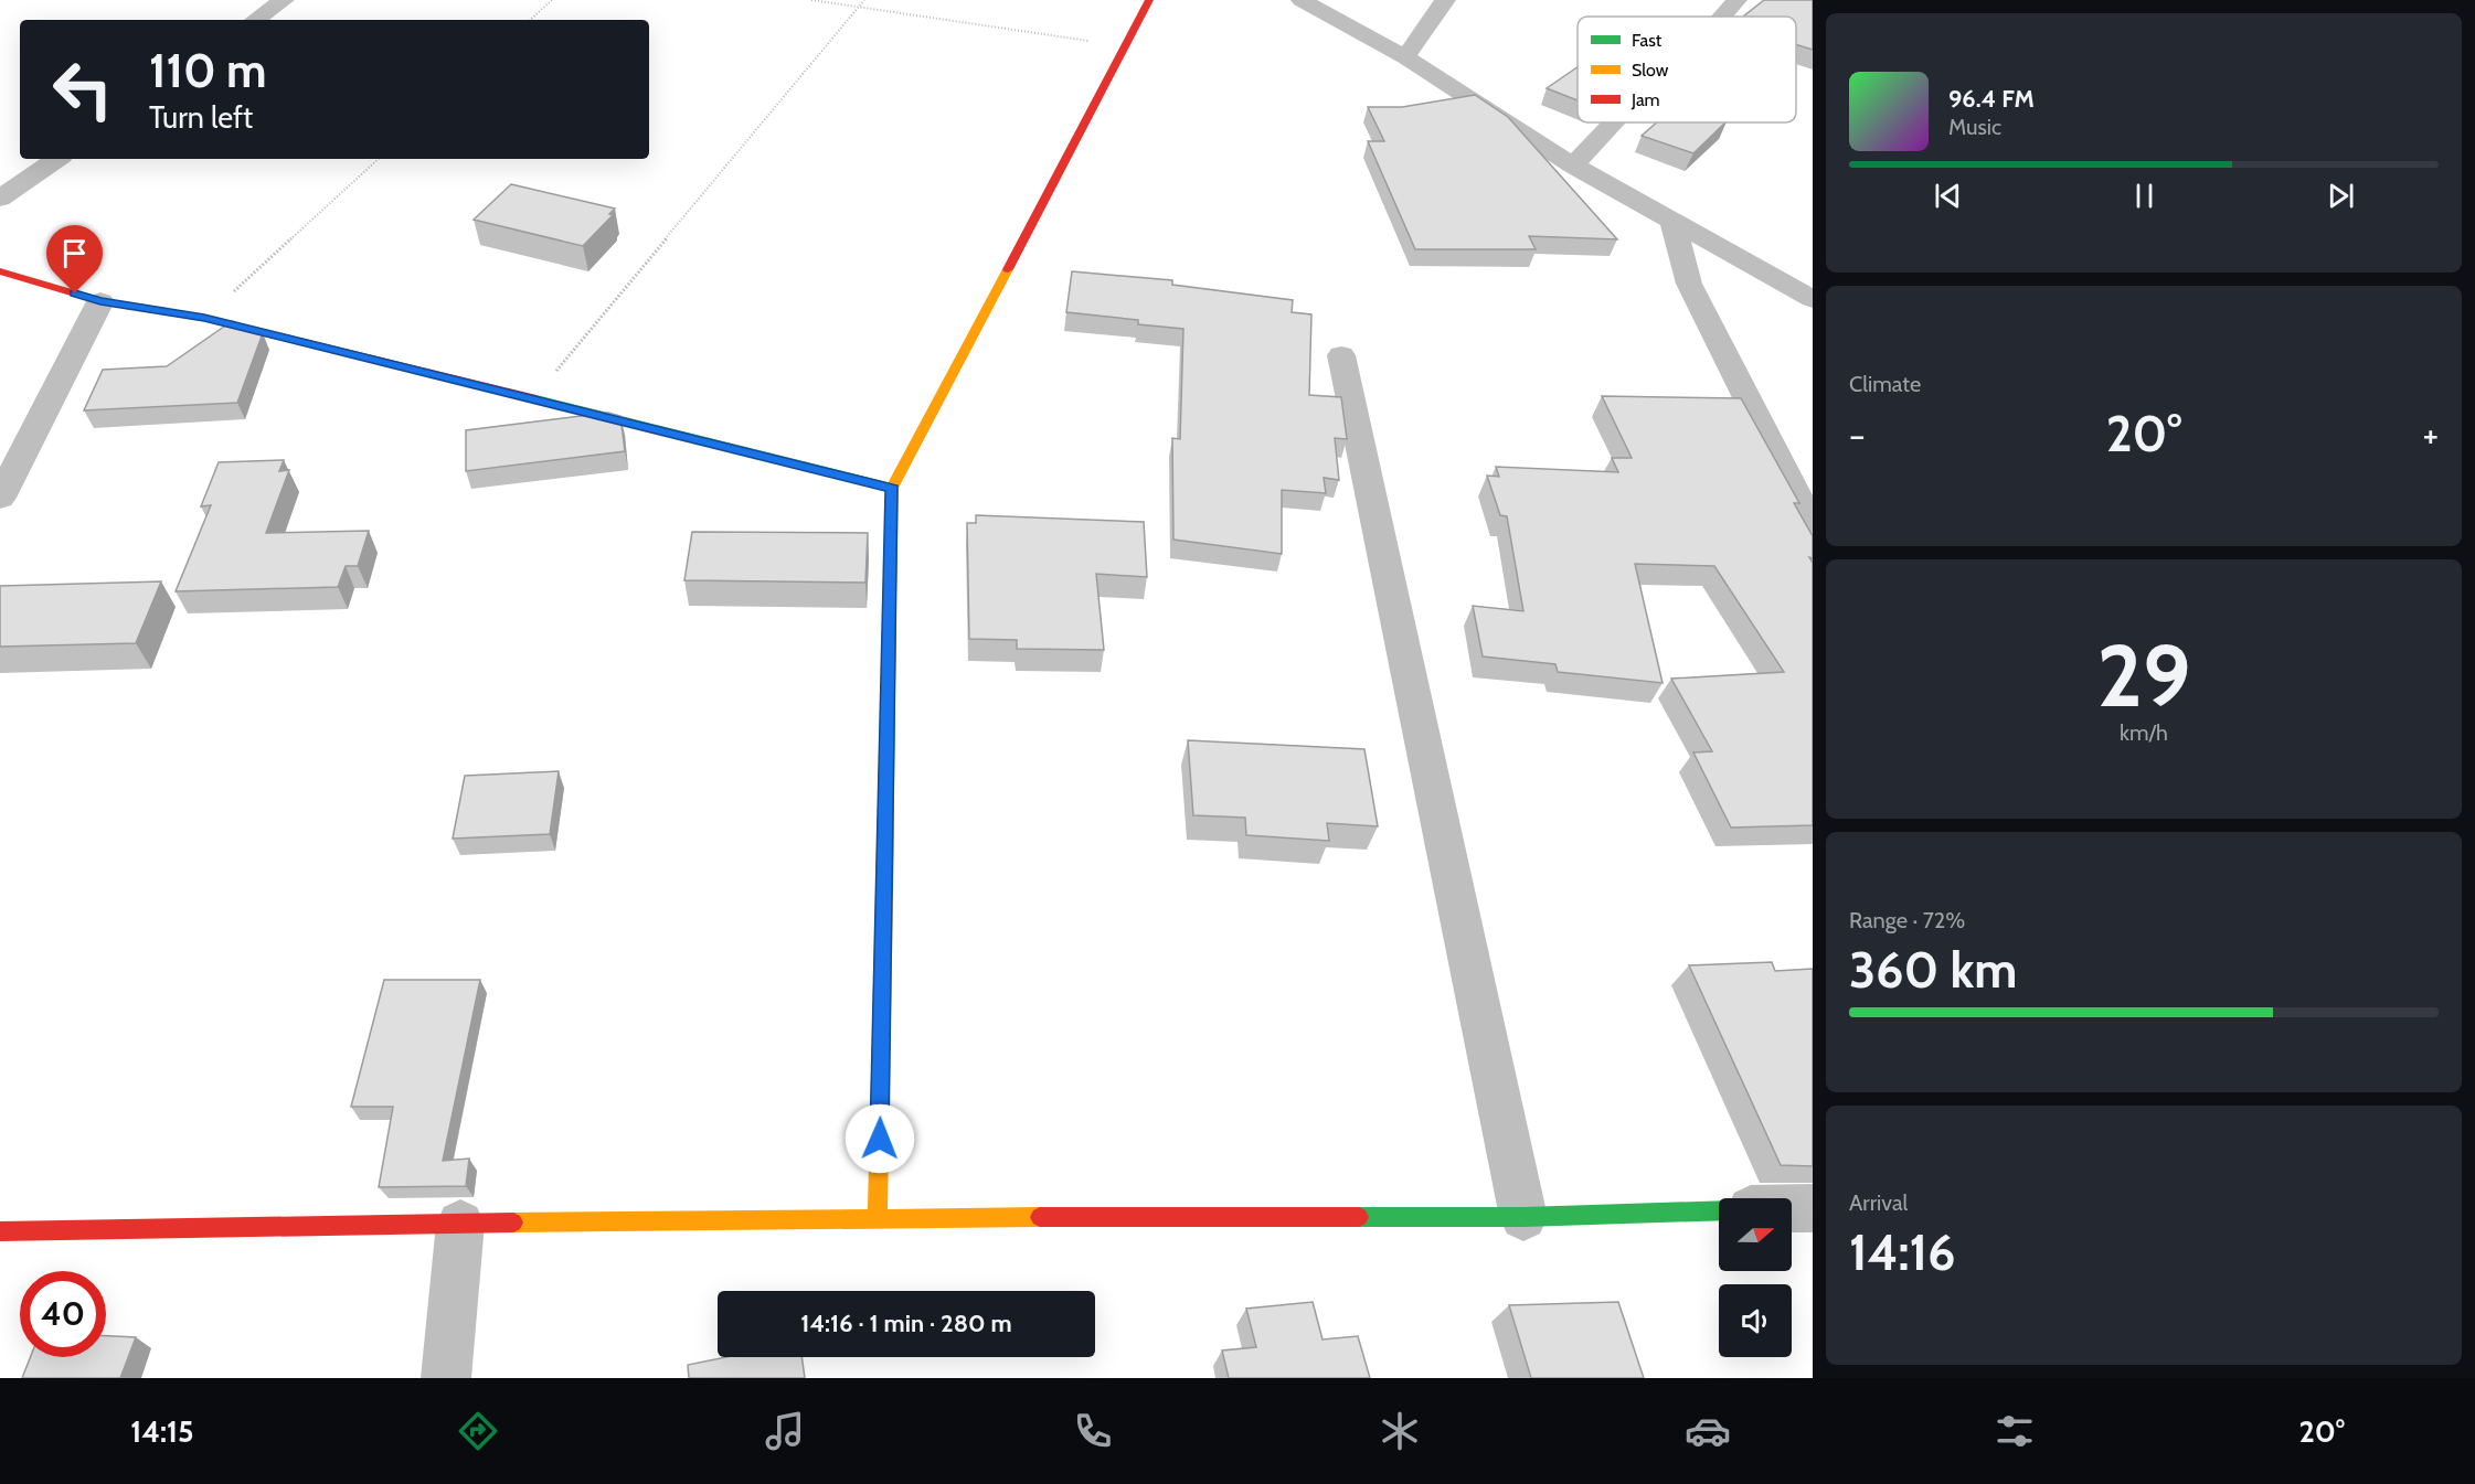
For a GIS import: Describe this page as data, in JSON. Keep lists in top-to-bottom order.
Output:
{
  "legend": ["Fast", "Slow", "Jam"],
  "north": "right",
  "page": {
    "turn": ["110 m", "Turn left"],
    "song": ["96.4 FM", "Music"],
    "tile": [
      "Climate",
      ["29", "km/h"],
      ["Range · 72%", "360 km"],
      ["Arrival", "14:16"]
    ],
    "heat": ["−", "20°", "+"],
    "limit": "40",
    "trip": "14:16 · 1 min · 280 m",
    "tabs": ["14:15", "20°"]
  }
}
